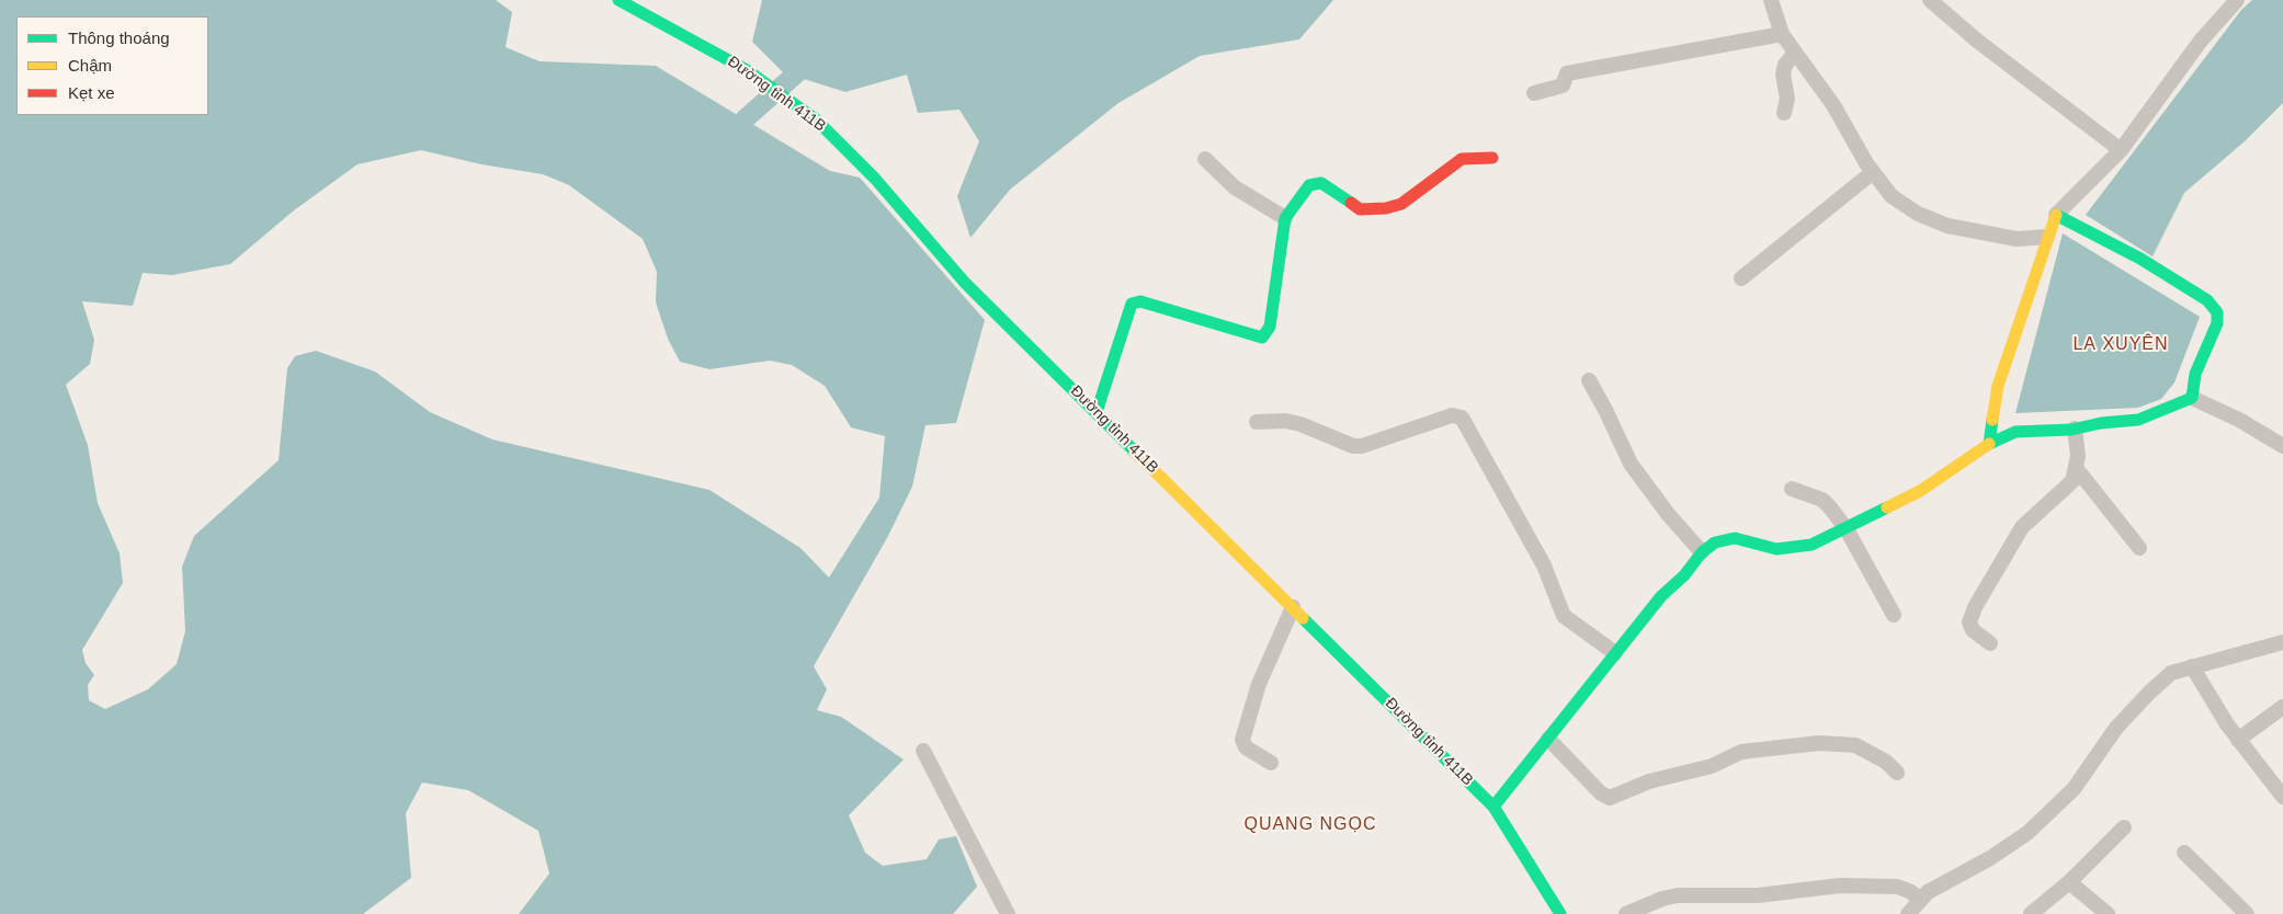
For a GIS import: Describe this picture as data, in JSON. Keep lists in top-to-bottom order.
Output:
{
  "streets": {
    "street": ["Đường tỉnh 411B"]
  },
  "districts": ["LA XUYÊN", "QUANG NGỌC"],
  "legend": ["Thông thoáng", "Chậm", "Kẹt xe"]
}
